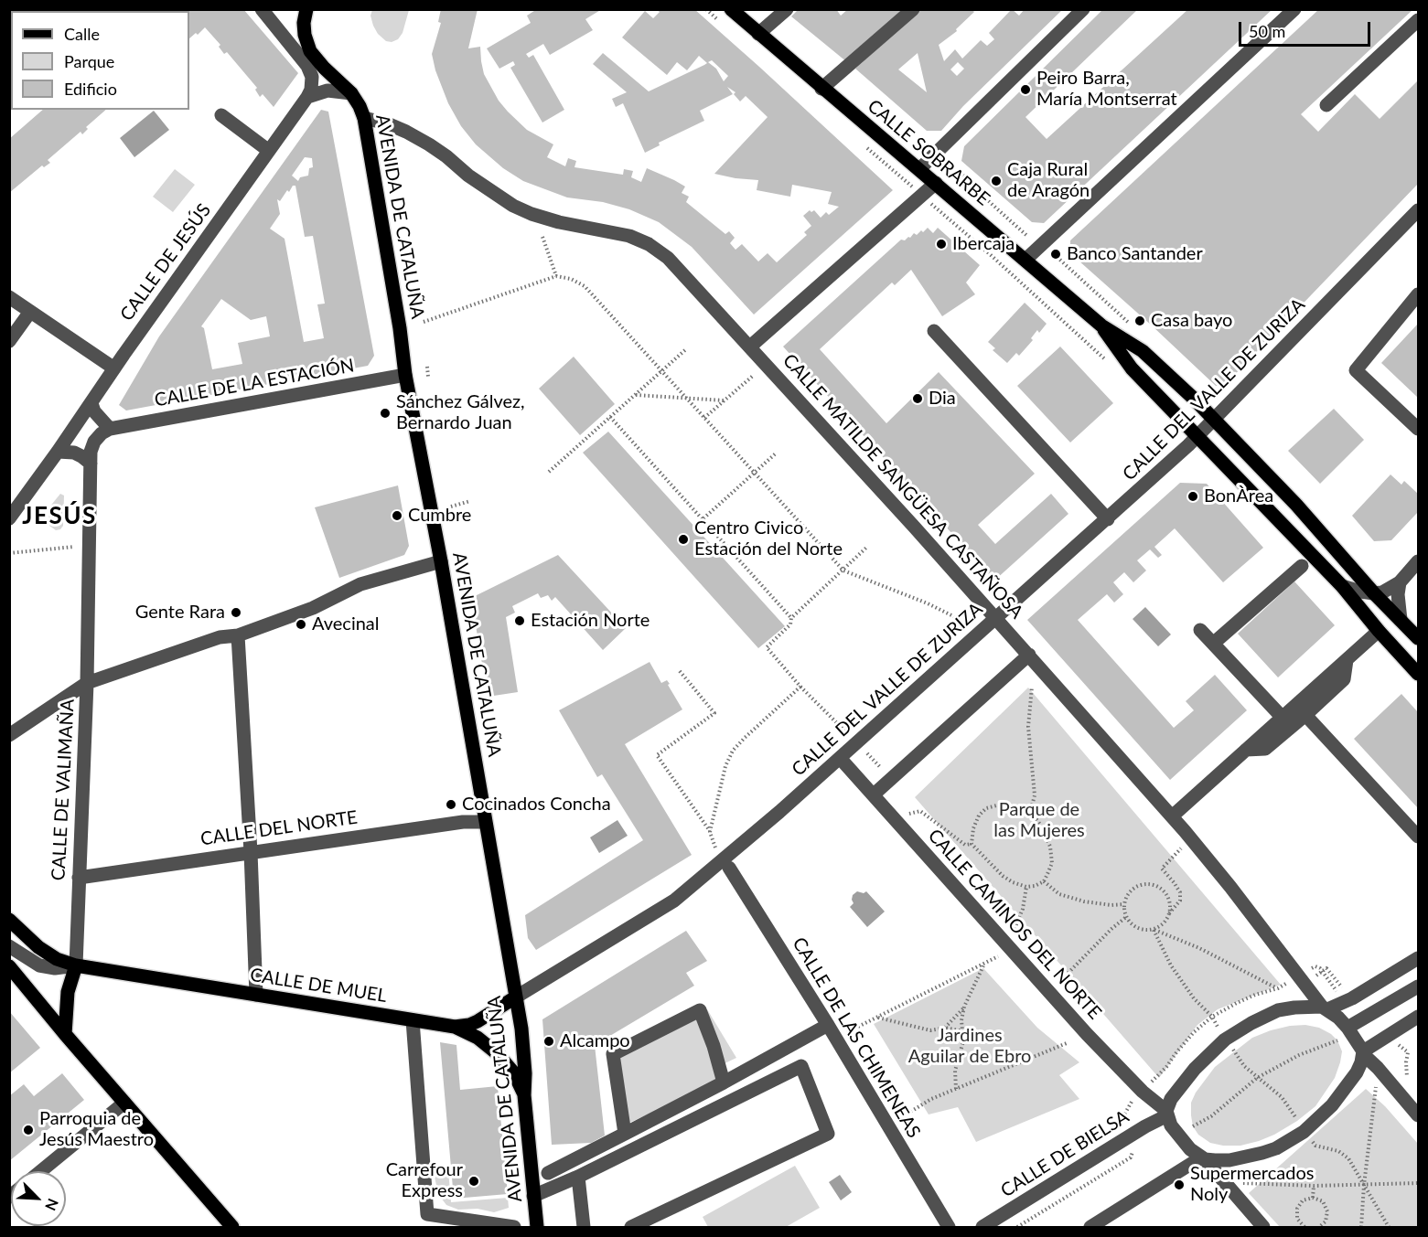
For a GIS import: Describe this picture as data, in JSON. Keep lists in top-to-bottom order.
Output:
{
  "streets": {
    "main road": ["CALLE SOBRARBE", "AVENIDA DE CATALUÑA", "CALLE DE MUEL"],
    "street": [
      "CALLE DE JESÚS",
      "CALLE DE LA ESTACIÓN",
      "CALLE DEL VALLE DE ZURIZA",
      "CALLE MATILDE SANGÜESA CASTAÑOSA",
      "CALLE DE VALIMAÑA",
      "CALLE DEL NORTE",
      "CALLE CAMINOS DEL NORTE",
      "CALLE DE LAS CHIMENEAS",
      "CALLE DE BIELSA"
    ]
  },
  "crossings": [
    ["AVENIDA DE CATALUÑA", "CALLE DE LA ESTACIÓN"],
    ["AVENIDA DE CATALUÑA", "CALLE DEL VALLE DE ZURIZA"],
    ["AVENIDA DE CATALUÑA", "CALLE MATILDE SANGÜESA CASTAÑOSA"],
    ["AVENIDA DE CATALUÑA", "CALLE DEL NORTE"],
    ["AVENIDA DE CATALUÑA", "CALLE DE MUEL"],
    ["CALLE DEL VALLE DE ZURIZA", "CALLE MATILDE SANGÜESA CASTAÑOSA"],
    ["CALLE DEL VALLE DE ZURIZA", "CALLE CAMINOS DEL NORTE"],
    ["CALLE MATILDE SANGÜESA CASTAÑOSA", "CALLE CAMINOS DEL NORTE"],
    ["CALLE MATILDE SANGÜESA CASTAÑOSA", "CALLE DE BIELSA"],
    ["CALLE DE VALIMAÑA", "CALLE DEL NORTE"],
    ["CALLE DE VALIMAÑA", "CALLE DE MUEL"],
    ["CALLE CAMINOS DEL NORTE", "CALLE DE BIELSA"]
  ],
  "districts": ["JESÚS"],
  "parks": ["Parque de las Mujeres", "Jardines Aguilar de Ebro"],
  "places": [
    "Peiro Barra, María Montserrat",
    "Caja Rural de Aragón",
    "Ibercaja",
    "Banco Santander",
    "Casa bayo",
    "Dia",
    "Sánchez Gálvez, Bernardo Juan",
    "BonÀrea",
    "Cumbre",
    "Centro Civico Estación del Norte",
    "Gente Rara",
    "Estación Norte",
    "Avecinal",
    "Cocinados Concha",
    "Alcampo",
    "Parroquia de Jesús Maestro",
    "Carrefour Express",
    "Supermercados Noly"
  ],
  "legend": ["Calle", "Parque", "Edificio"],
  "scale_bar": "50 m",
  "north": "bottom right"
}
